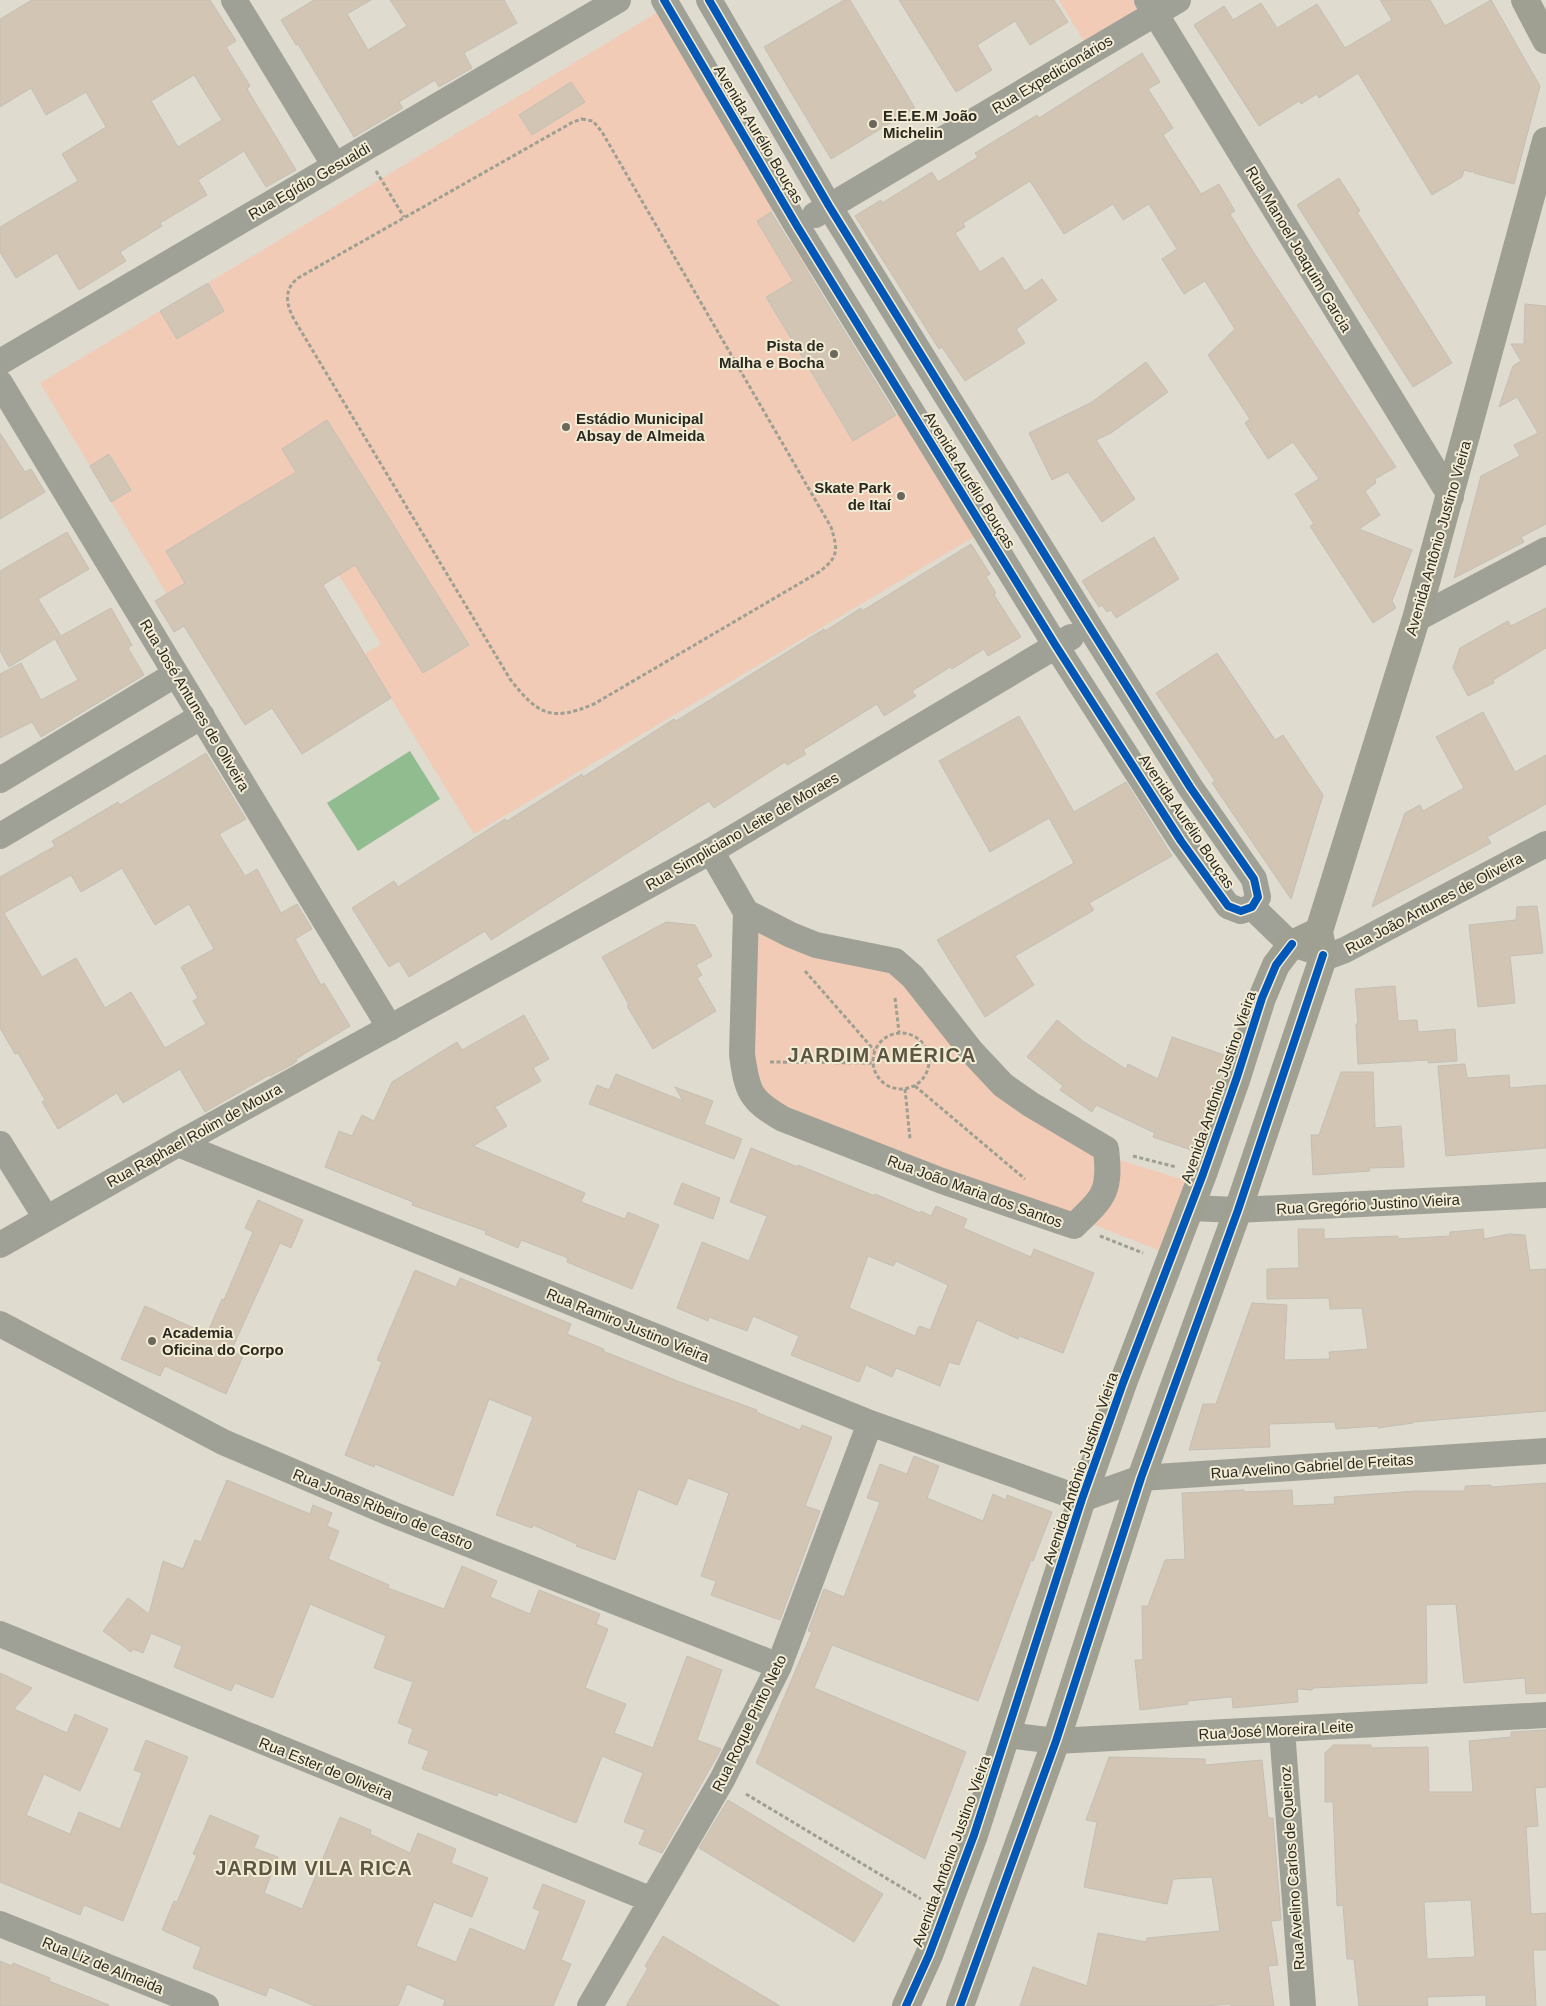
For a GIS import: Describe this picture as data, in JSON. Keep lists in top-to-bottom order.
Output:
{
  "streets": {
    "main road": ["Avenida Antônio Justino Vieira"],
    "street": [
      "Rua Expedicionários",
      "Avenida Aurélio Bouças",
      "Rua Egídio Gesualdi",
      "Rua Manoel Joaquim Garcia",
      "Rua José Antunes de Oliveira",
      "Rua Simpliciano Leite de Moraes",
      "Rua João Antunes de Oliveira",
      "Rua Raphael Rolim de Moura",
      "Rua João Maria dos Santos",
      "Rua Gregório Justino Vieira",
      "Rua Ramiro Justino Vieira",
      "Rua Avelino Gabriel de Freitas",
      "Rua Jonas Ribeiro de Castro",
      "Rua Roque Pinto Neto",
      "Rua José Moreira Leite",
      "Rua Ester de Oliveira",
      "Rua Avelino Carlos de Queiroz",
      "Rua Liz de Almeida"
    ]
  },
  "crossings": [
    ["Rua Expedicionários", "Avenida Aurélio Bouças"],
    ["Rua Expedicionários", "Rua Manoel Joaquim Garcia"],
    ["Avenida Aurélio Bouças", "Rua Simpliciano Leite de Moraes"],
    ["Rua Manoel Joaquim Garcia", "Avenida Antônio Justino Vieira"],
    ["Avenida Antônio Justino Vieira", "Rua João Antunes de Oliveira"],
    ["Avenida Antônio Justino Vieira", "Rua Gregório Justino Vieira"],
    ["Avenida Antônio Justino Vieira", "Rua Ramiro Justino Vieira"],
    ["Avenida Antônio Justino Vieira", "Rua Avelino Gabriel de Freitas"],
    ["Avenida Antônio Justino Vieira", "Rua José Moreira Leite"],
    ["Rua José Antunes de Oliveira", "Rua Simpliciano Leite de Moraes"],
    ["Rua José Antunes de Oliveira", "Rua Raphael Rolim de Moura"],
    ["Rua Simpliciano Leite de Moraes", "Rua Raphael Rolim de Moura"],
    ["Rua Raphael Rolim de Moura", "Rua Ramiro Justino Vieira"],
    ["Rua Ramiro Justino Vieira", "Rua Avelino Gabriel de Freitas"],
    ["Rua Ramiro Justino Vieira", "Rua Roque Pinto Neto"],
    ["Rua Jonas Ribeiro de Castro", "Rua Roque Pinto Neto"],
    ["Rua Roque Pinto Neto", "Rua Ester de Oliveira"],
    ["Rua José Moreira Leite", "Rua Avelino Carlos de Queiroz"]
  ],
  "districts": ["JARDIM AMÉRICA", "JARDIM VILA RICA"],
  "places": [
    "E.E.E.M João Michelin",
    "Pista de Malha e Bocha",
    "Estádio Municipal Absay de Almeida",
    "Skate Park de Itaí",
    "Academia Oficina do Corpo"
  ]
}
